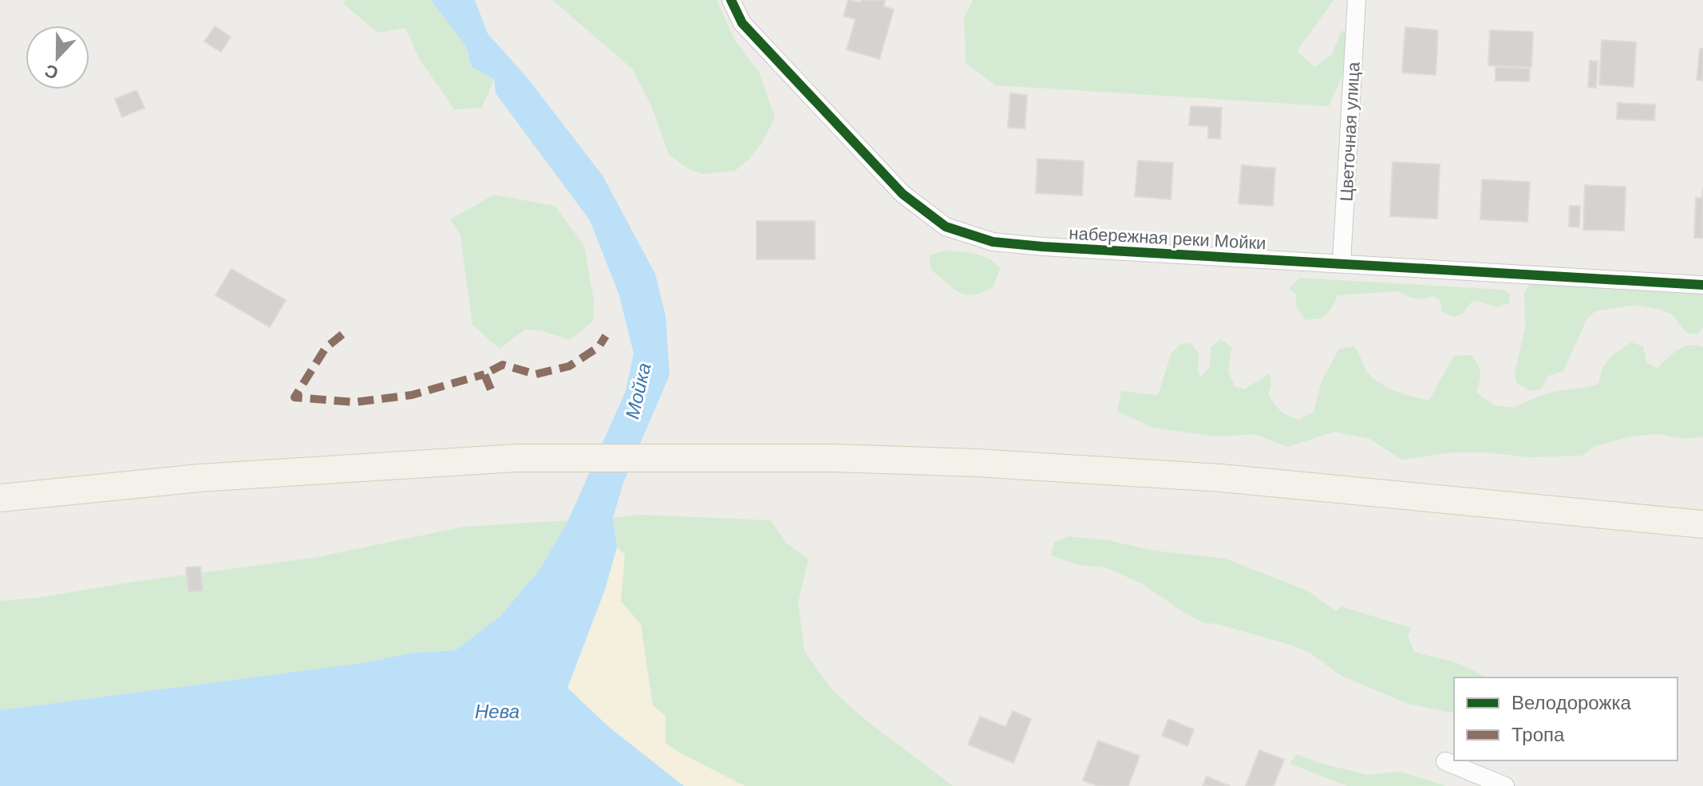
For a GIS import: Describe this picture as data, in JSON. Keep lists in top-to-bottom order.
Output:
{
  "streets": {
    "street": ["Цветочная улица", "набережная реки Мойки"]
  },
  "crossings": [
    ["Цветочная улица", "набережная реки Мойки"]
  ],
  "water": ["Мойка", "Нева"],
  "legend": ["Велодорожка", "Тропа"],
  "north": "bottom"
}
